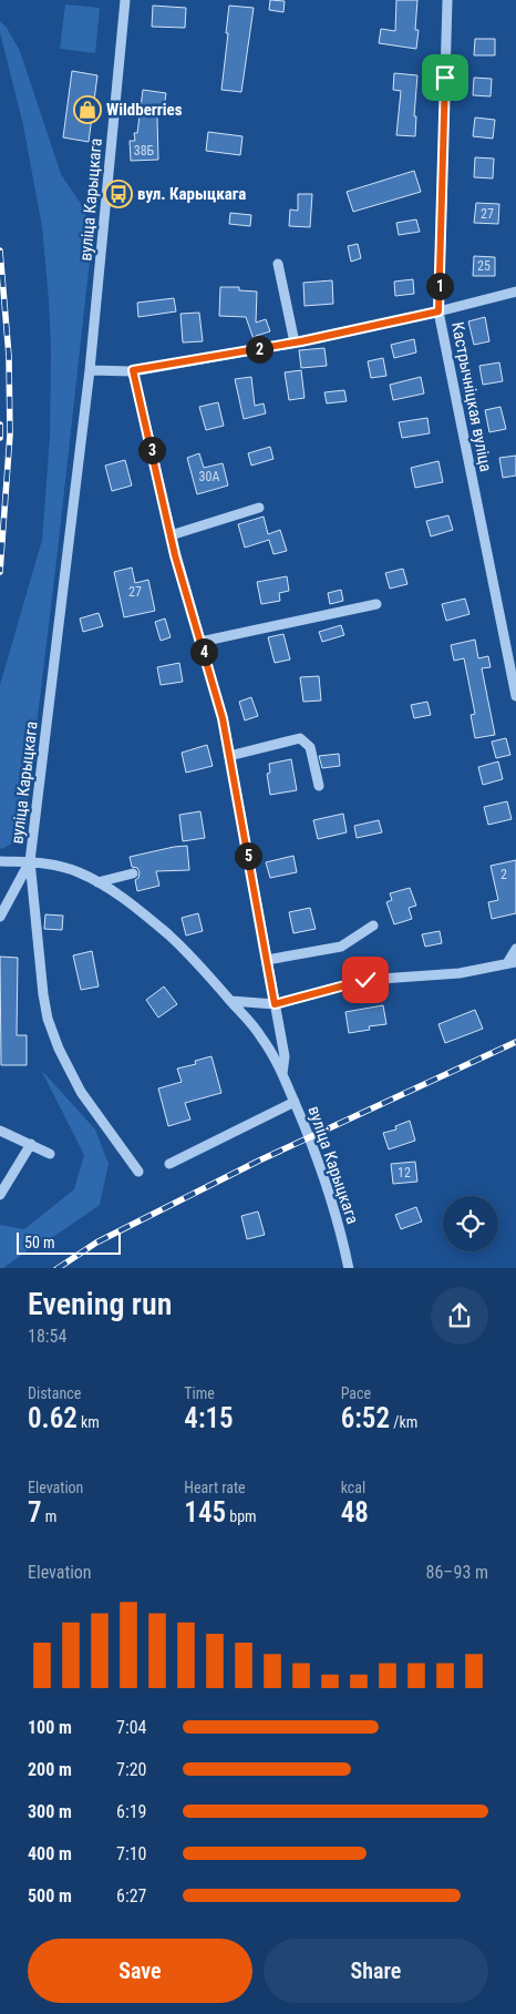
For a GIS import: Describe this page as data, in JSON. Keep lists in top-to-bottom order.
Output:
{
  "streets": {
    "street": ["вуліца Карыцкага", "Кастрычніцкая вуліца"]
  },
  "places": {
    "shop": ["Wildberries"],
    "bus stop": ["вул. Карыцкага"]
  },
  "house_numbers": [
    "38Б",
    "27",
    "25",
    "30А",
    "27",
    "2",
    "12"
  ],
  "scale_bar": "50 m",
  "page": {
    "pins": [
      "1",
      "2",
      "3",
      "4",
      "5"
    ],
    "scale": "50 m",
    "heading": ["Evening run", "18:54"],
    "stats": [
      ["Distance", "0.62 km"],
      ["Time", "4:15"],
      ["Pace", "6:52 /km"],
      ["Elevation", "7 m"],
      ["Heart rate", "145 bpm"],
      ["kcal", "48"]
    ],
    "chart": ["Elevation", "86–93 m"],
    "list": [
      {
        "name": "100 m",
        "note": "7:04"
      },
      {
        "name": "200 m",
        "note": "7:20"
      },
      {
        "name": "300 m",
        "note": "6:19"
      },
      {
        "name": "400 m",
        "note": "7:10"
      },
      {
        "name": "500 m",
        "note": "6:27"
      }
    ],
    "buttons": ["Save", "Share"]
  }
}
